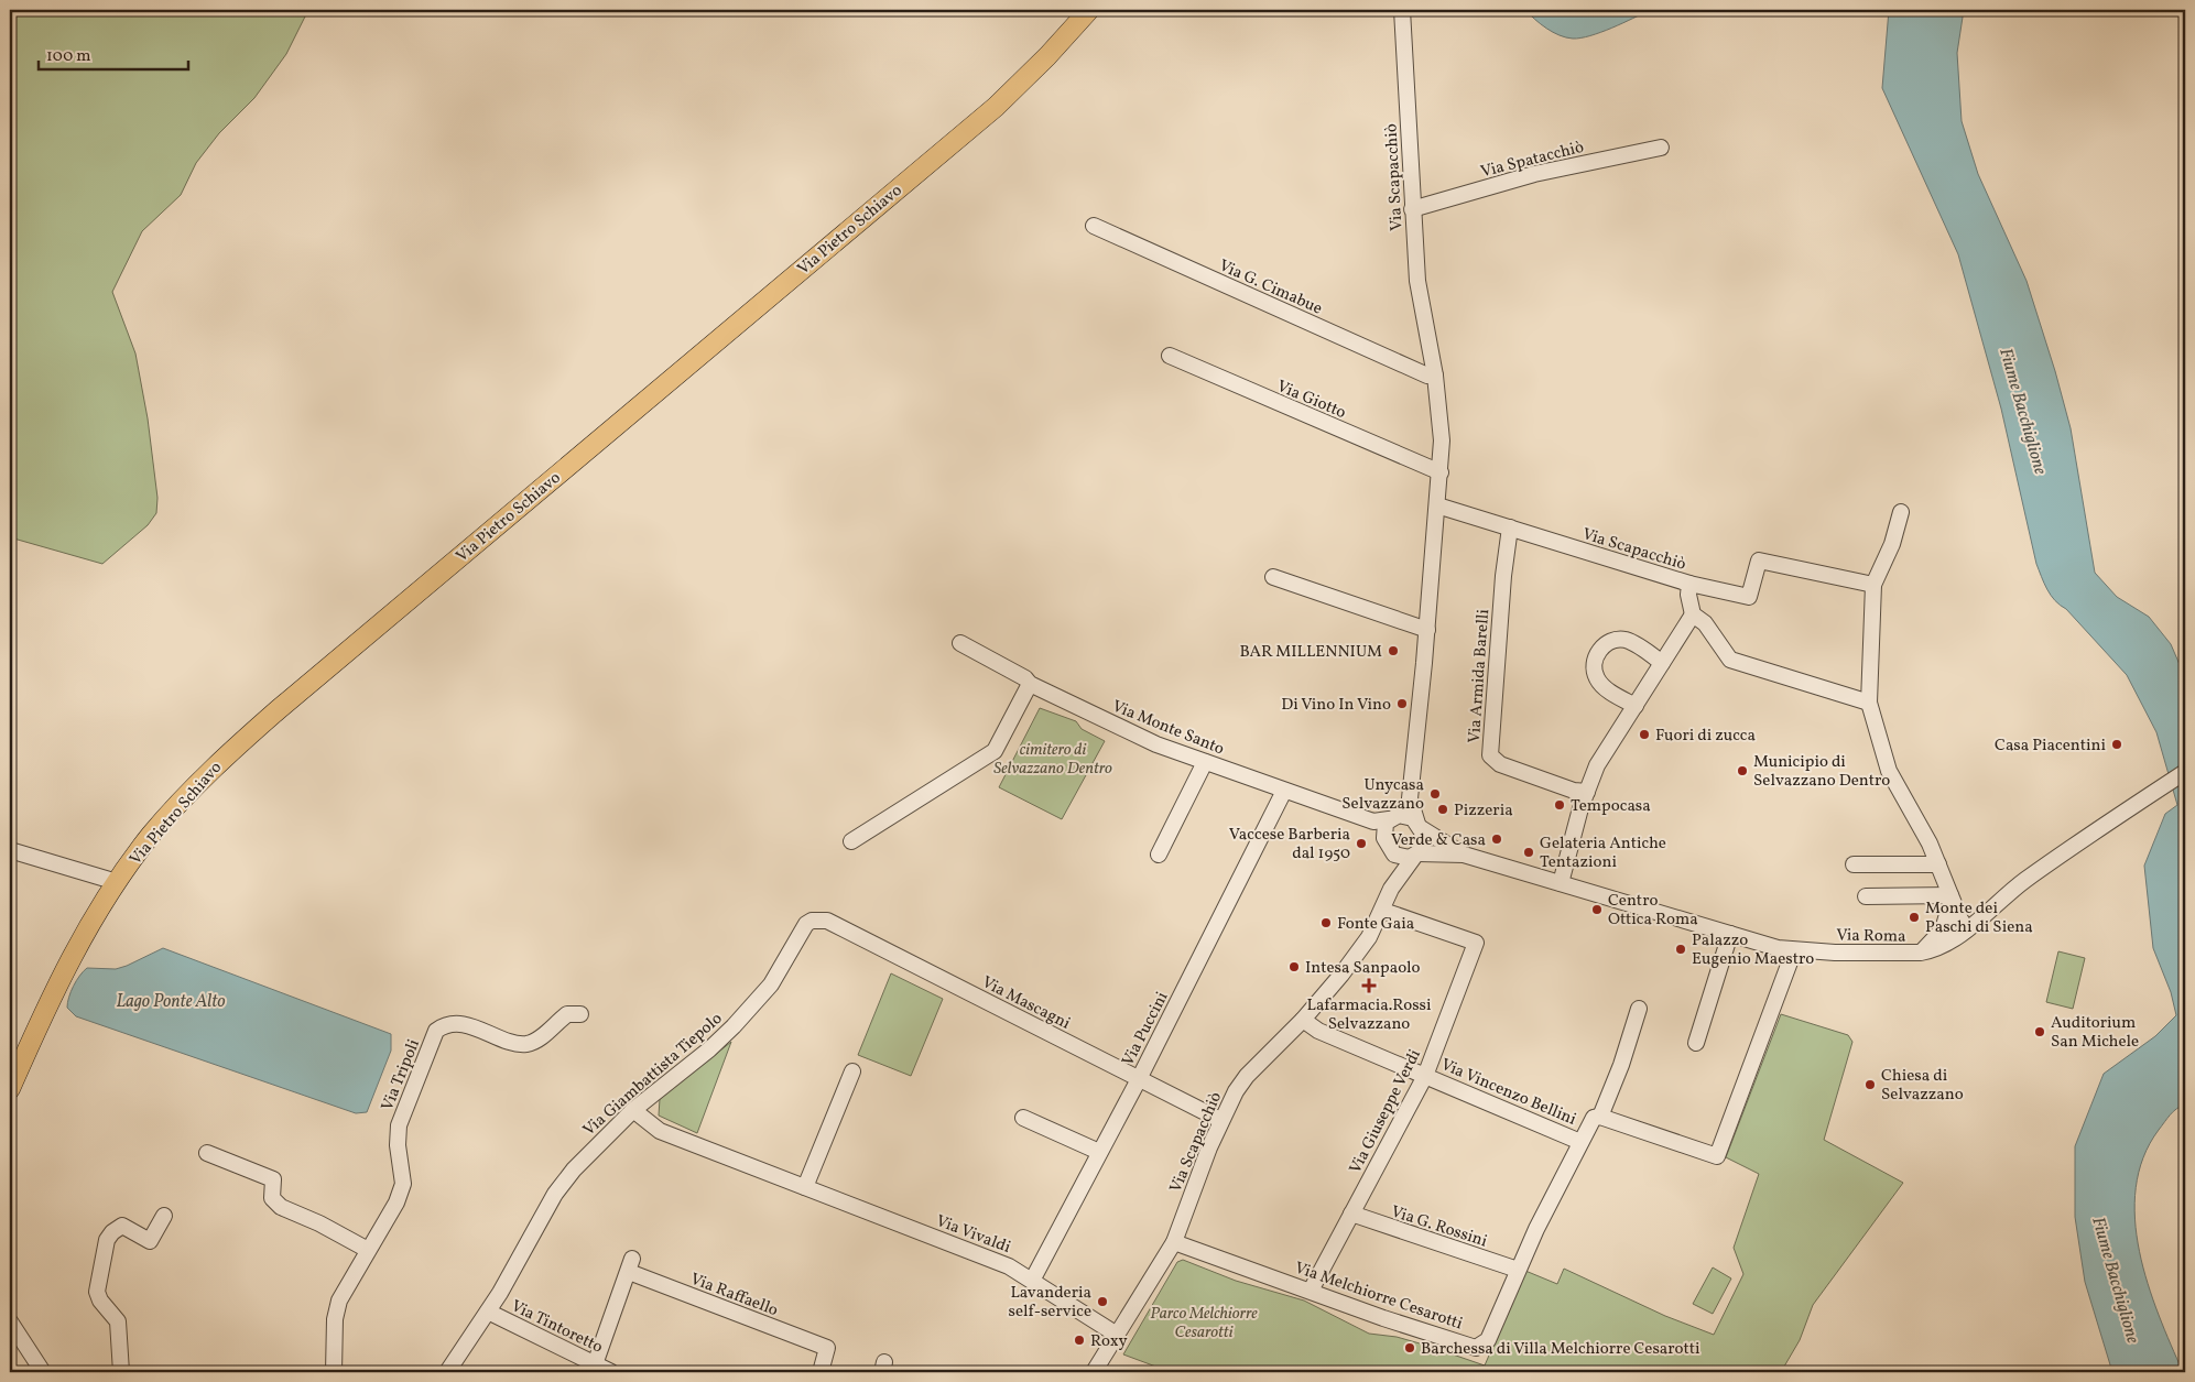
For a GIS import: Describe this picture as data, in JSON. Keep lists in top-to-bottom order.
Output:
{
  "streets": {
    "main road": ["Via Pietro Schiavo"],
    "street": [
      "Via Spatacchiò",
      "Via Scapacchiò",
      "Via G. Cimabue",
      "Via Giotto",
      "Via Armida Barelli",
      "Via Monte Santo",
      "Via Roma",
      "Via Mascagni",
      "Via Puccini",
      "Via Giambattista Tiepolo",
      "Via Tripoli",
      "Via Vincenzo Bellini",
      "Via Giuseppe Verdi",
      "Via G. Rossini",
      "Via Vivaldi",
      "Via Raffaello",
      "Via Melchiorre Cesarotti",
      "Via Tintoretto"
    ]
  },
  "crossings": [
    ["Via Spatacchiò", "Via Scapacchiò"],
    ["Via Scapacchiò", "Via G. Cimabue"],
    ["Via Scapacchiò", "Via Giotto"],
    ["Via Scapacchiò", "Via Armida Barelli"],
    ["Via Scapacchiò", "Via Monte Santo"],
    ["Via Scapacchiò", "Via Roma"],
    ["Via Scapacchiò", "Via Mascagni"],
    ["Via Scapacchiò", "Via Vincenzo Bellini"],
    ["Via Scapacchiò", "Via Giuseppe Verdi"],
    ["Via Scapacchiò", "Via Vivaldi"],
    ["Via Scapacchiò", "Via Melchiorre Cesarotti"],
    ["Via Monte Santo", "Via Roma"],
    ["Via Monte Santo", "Via Puccini"],
    ["Via Mascagni", "Via Puccini"],
    ["Via Mascagni", "Via Giambattista Tiepolo"],
    ["Via Puccini", "Via Vivaldi"],
    ["Via Giambattista Tiepolo", "Via Vivaldi"],
    ["Via Giambattista Tiepolo", "Via Tintoretto"],
    ["Via Vincenzo Bellini", "Via Giuseppe Verdi"],
    ["Via Vincenzo Bellini", "Via Melchiorre Cesarotti"],
    ["Via Giuseppe Verdi", "Via G. Rossini"],
    ["Via Giuseppe Verdi", "Via Melchiorre Cesarotti"],
    ["Via G. Rossini", "Via Melchiorre Cesarotti"],
    ["Via Raffaello", "Via Tintoretto"]
  ],
  "water": ["Fiume Bacchiglione", "Lago Ponte Alto"],
  "parks": ["cimitero di Selvazzano Dentro", "Parco Melchiorre Cesarotti"],
  "places": {
    "other": [
      "BAR MILLENNIUM",
      "Di Vino In Vino",
      "Fuori di zucca",
      "Casa Piacentini",
      "Municipio di Selvazzano Dentro",
      "Unycasa Selvazzano",
      "Tempocasa",
      "Pizzeria",
      "Verde & Casa",
      "Vaccese Barberia dal 1950",
      "Gelateria Antiche Tentazioni",
      "Centro Ottica Roma",
      "Monte dei Paschi di Siena",
      "Fonte Gaia",
      "Palazzo Eugenio Maestro",
      "Intesa Sanpaolo",
      "Auditorium San Michele",
      "Chiesa di Selvazzano",
      "Lavanderia self-service",
      "Roxy",
      "Barchessa di Villa Melchiorre Cesarotti"
    ],
    "health": ["Lafarmacia.Rossi Selvazzano"]
  },
  "scale_bar": "100 m"
}
